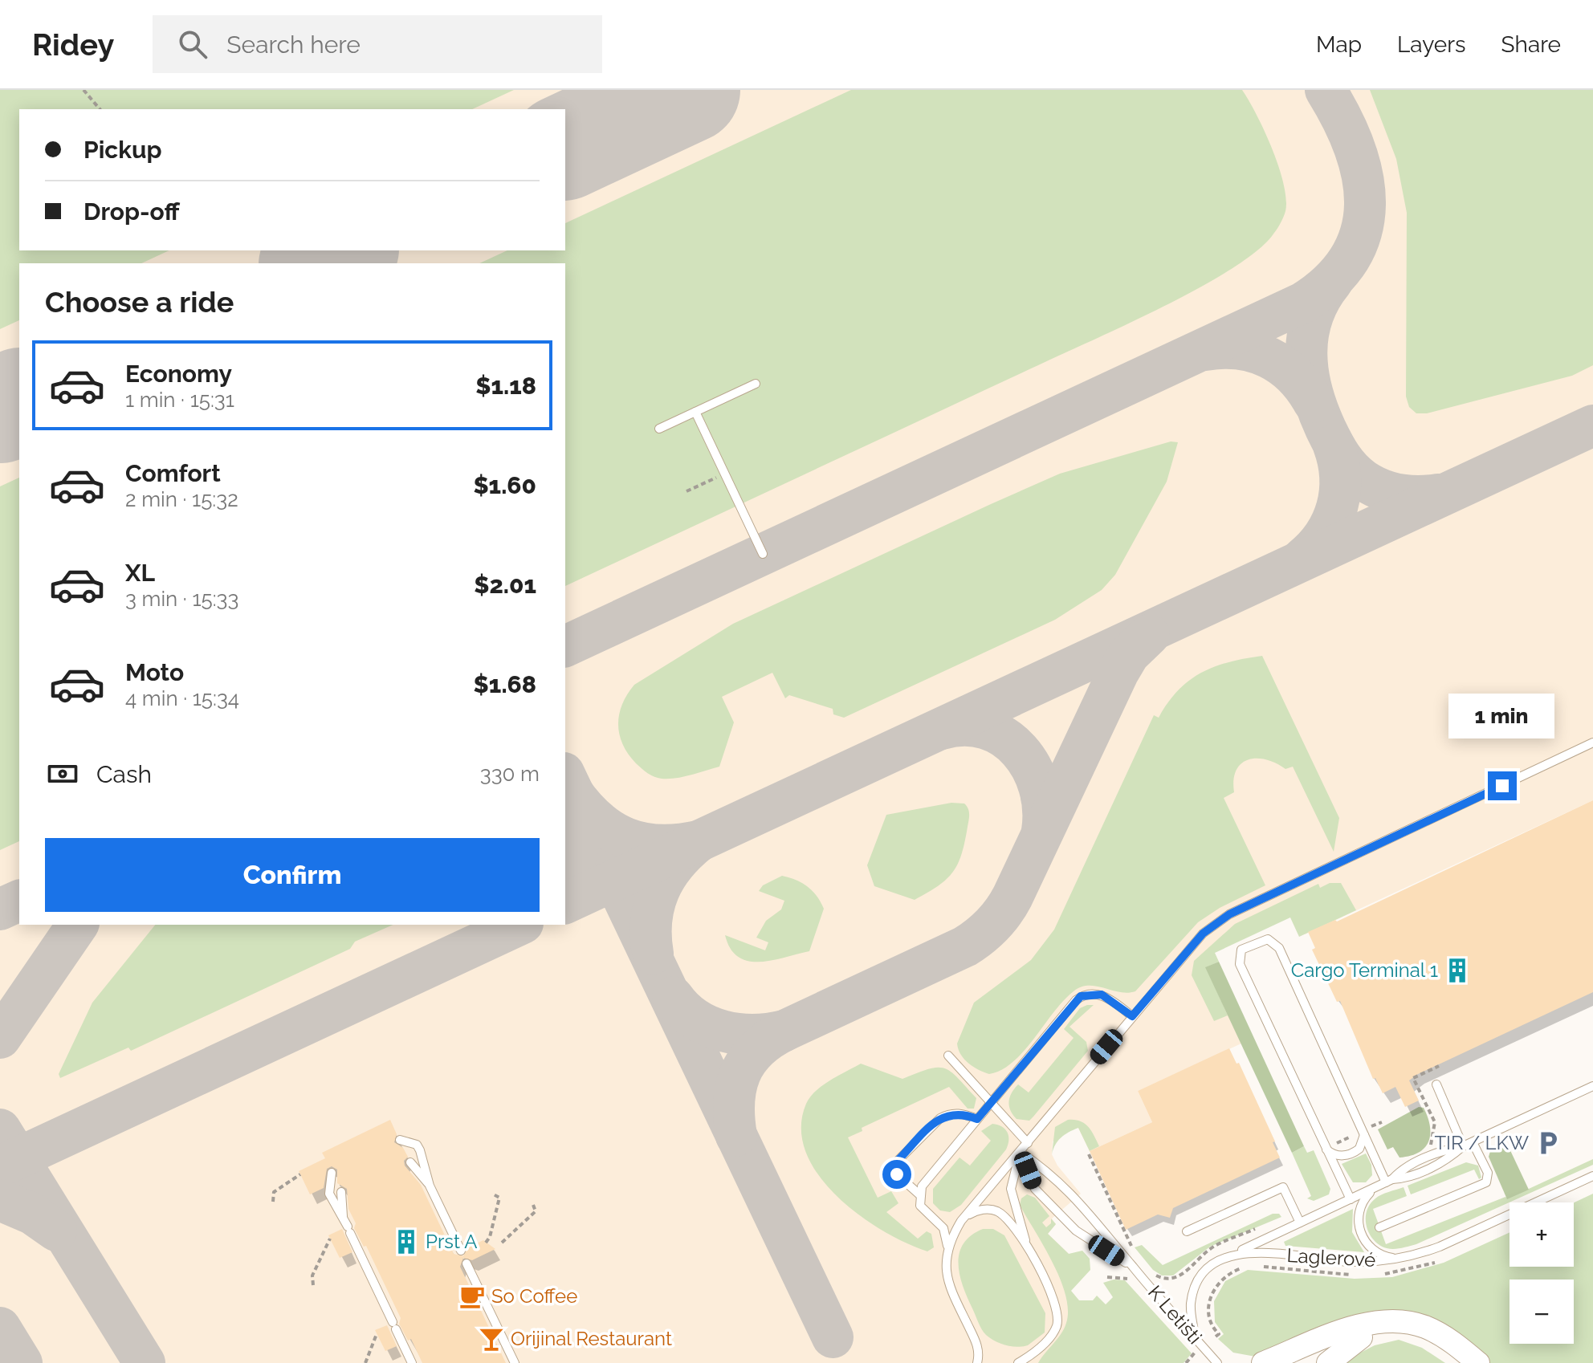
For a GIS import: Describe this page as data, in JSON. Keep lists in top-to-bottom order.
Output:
{
  "streets": {
    "lane": ["Laglerové", "K Letišti"]
  },
  "places": {
    "building": ["Cargo Terminal 1", "Prst A"],
    "parking": ["TIR / LKW"],
    "cafe": ["So Coffee"],
    "bar": ["Orijinal Restaurant"]
  },
  "page": {
    "header": "Ridey",
    "search": "Search here",
    "nav": ["Map", "Layers", "Share"],
    "banner": ["Pickup", "Drop-off"],
    "heading": "Choose a ride",
    "list": [
      {
        "name": "Economy",
        "note": "1 min · 15:31",
        "value": "$1.18"
      },
      {
        "name": "Comfort",
        "note": "2 min · 15:32",
        "value": "$1.60"
      },
      {
        "name": "XL",
        "note": "3 min · 15:33",
        "value": "$2.01"
      },
      {
        "name": "Moto",
        "note": "4 min · 15:34",
        "value": "$1.68"
      }
    ],
    "bubble": "1 min",
    "pay": ["Cash", "330 m"],
    "buttons": "Confirm",
    "map_buttons": ["+", "−"]
  }
}
